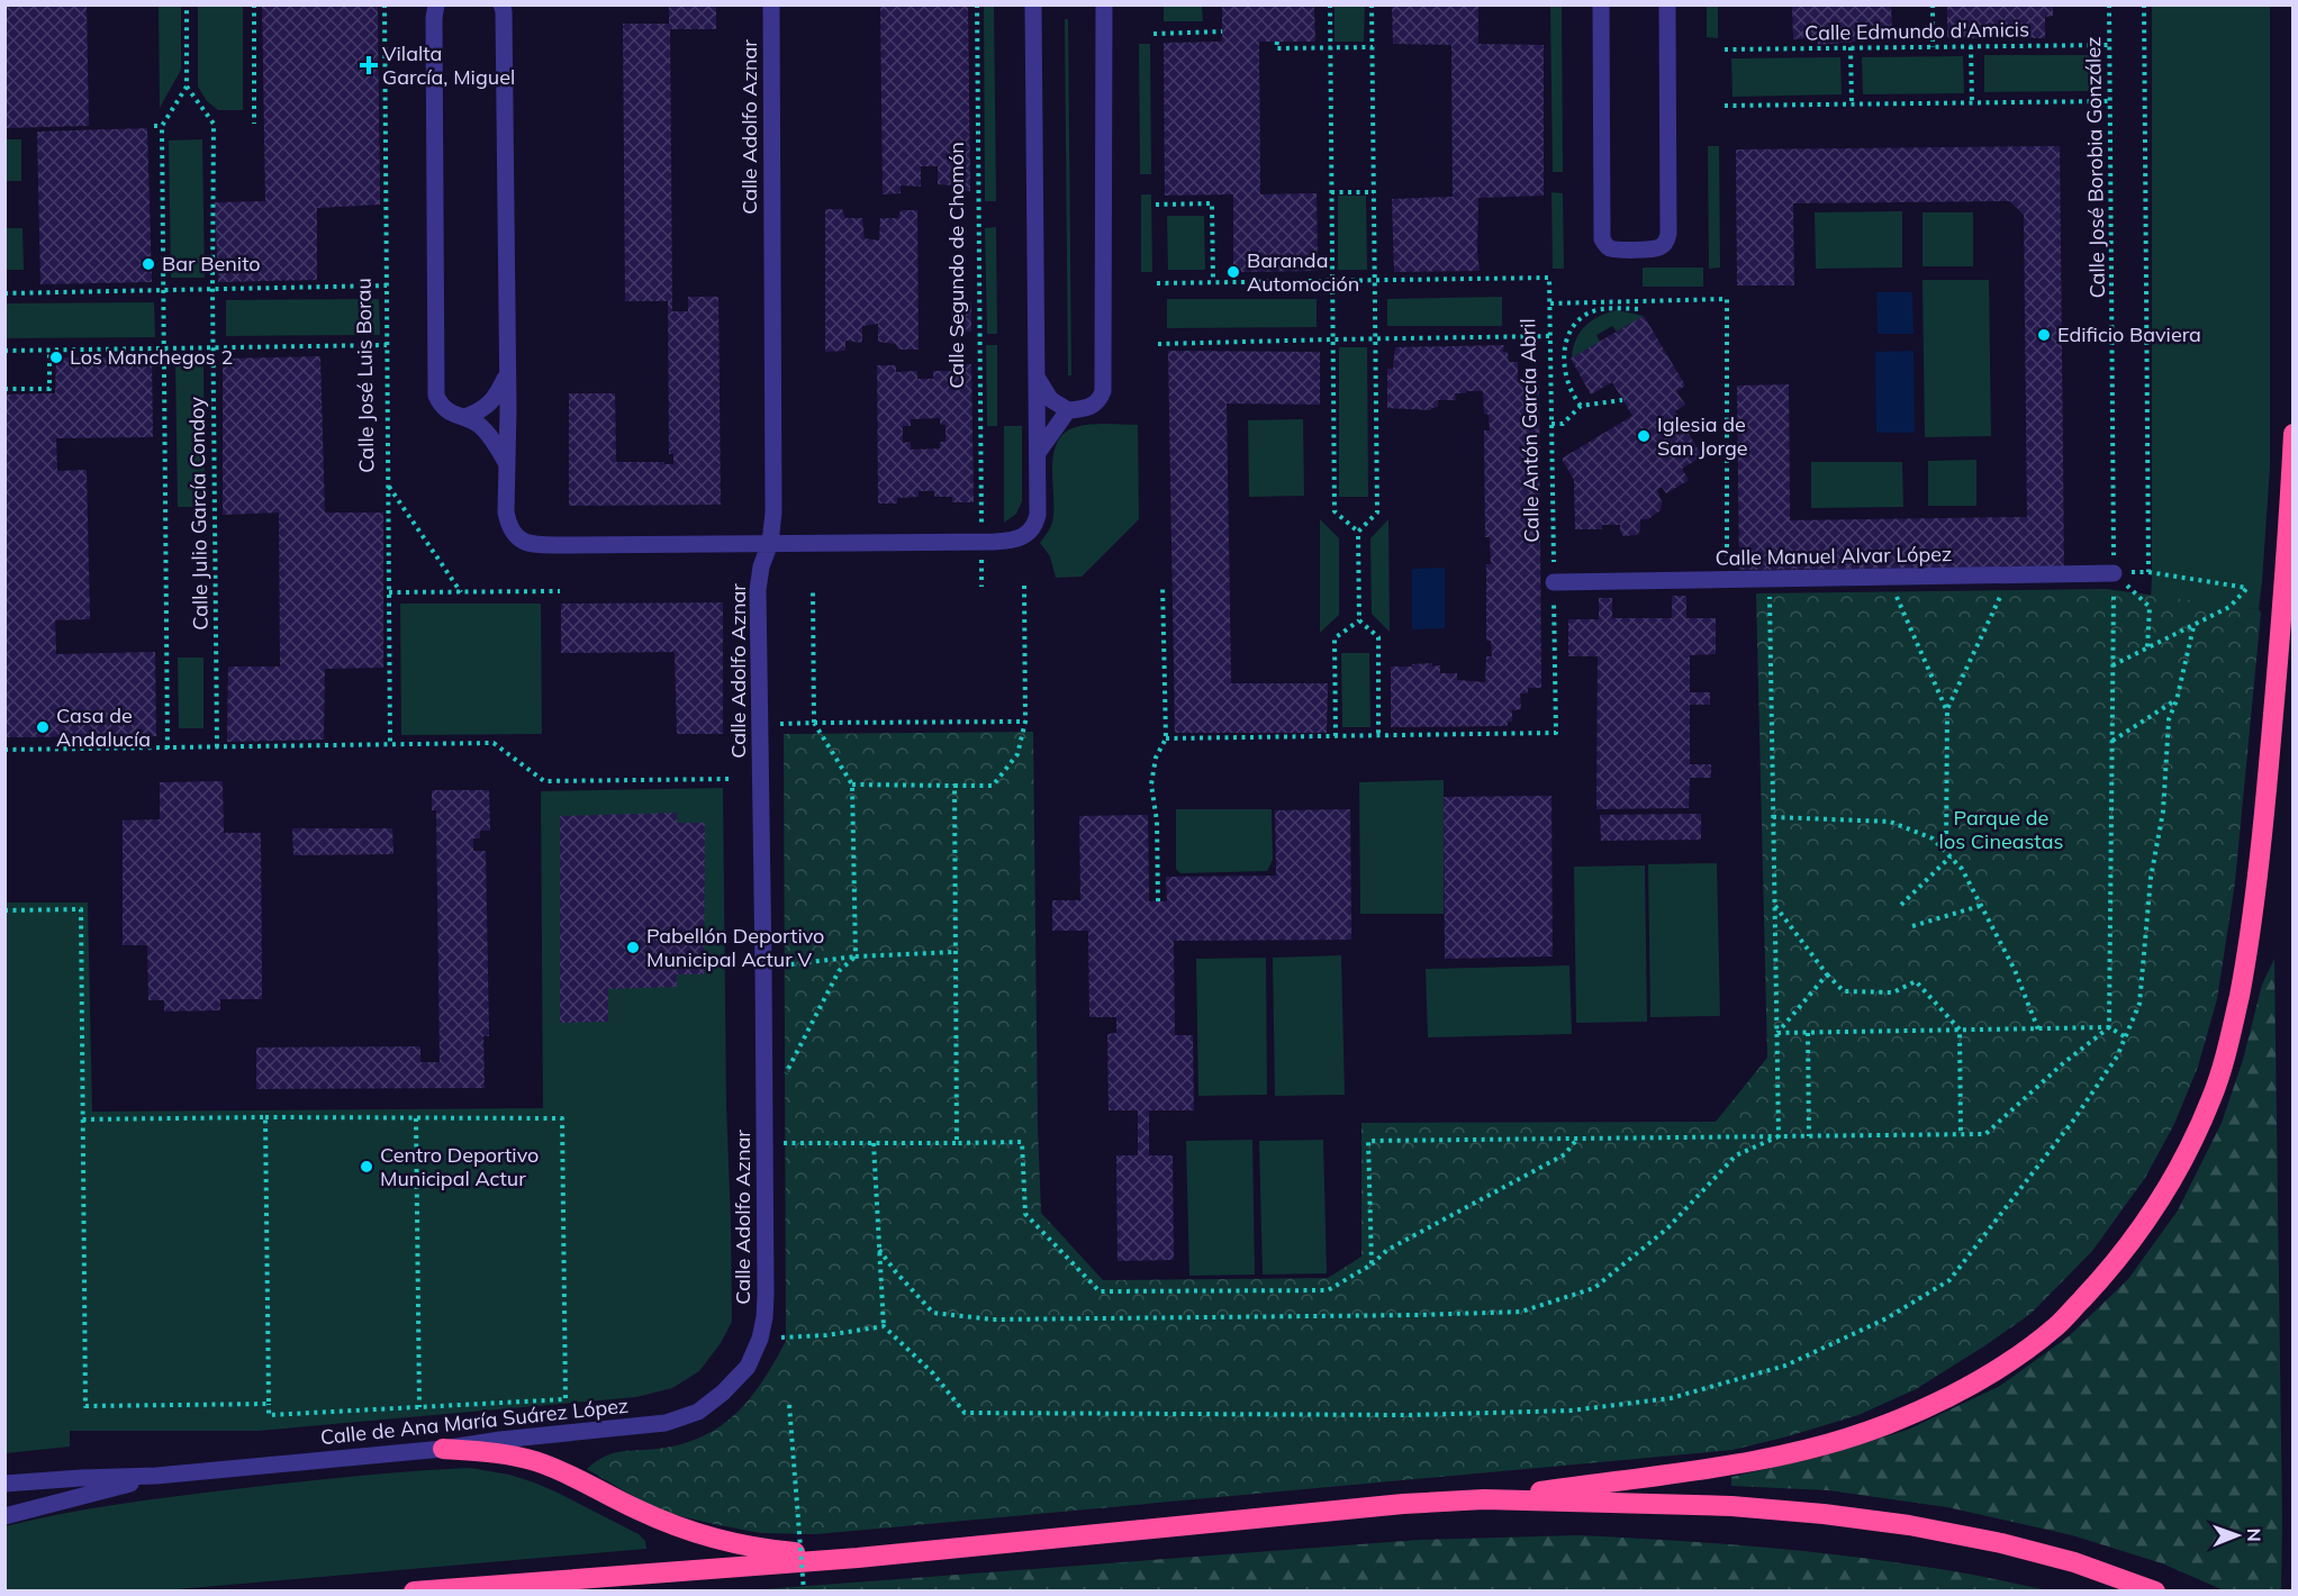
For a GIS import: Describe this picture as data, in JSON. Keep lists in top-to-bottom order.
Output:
{
  "streets": {
    "street": ["Calle Adolfo Aznar", "Calle Manuel Alvar López", "Calle de Ana María Suárez López"],
    "path": [
      "Calle Edmundo d'Amicis",
      "Calle José Borobia González",
      "Calle Segundo de Chomón",
      "Calle José Luis Borau",
      "Calle Antón García Abril",
      "Calle Julio García Condoy"
    ]
  },
  "crossings": [
    ["Calle Edmundo d'Amicis", "Calle José Borobia González"],
    ["Calle Adolfo Aznar", "Calle de Ana María Suárez López"],
    ["Calle José Borobia González", "Calle Manuel Alvar López"],
    ["Calle Antón García Abril", "Calle Manuel Alvar López"]
  ],
  "parks": ["Parque de los Cineastas"],
  "places": {
    "health": ["Vilalta García, Miguel"],
    "other": [
      "Bar Benito",
      "Baranda Automoción",
      "Edificio Baviera",
      "Los Manchegos 2",
      "Iglesia de San Jorge",
      "Casa de Andalucía",
      "Pabellón Deportivo Municipal Actur V",
      "Centro Deportivo Municipal Actur"
    ]
  },
  "north": "right"
}
